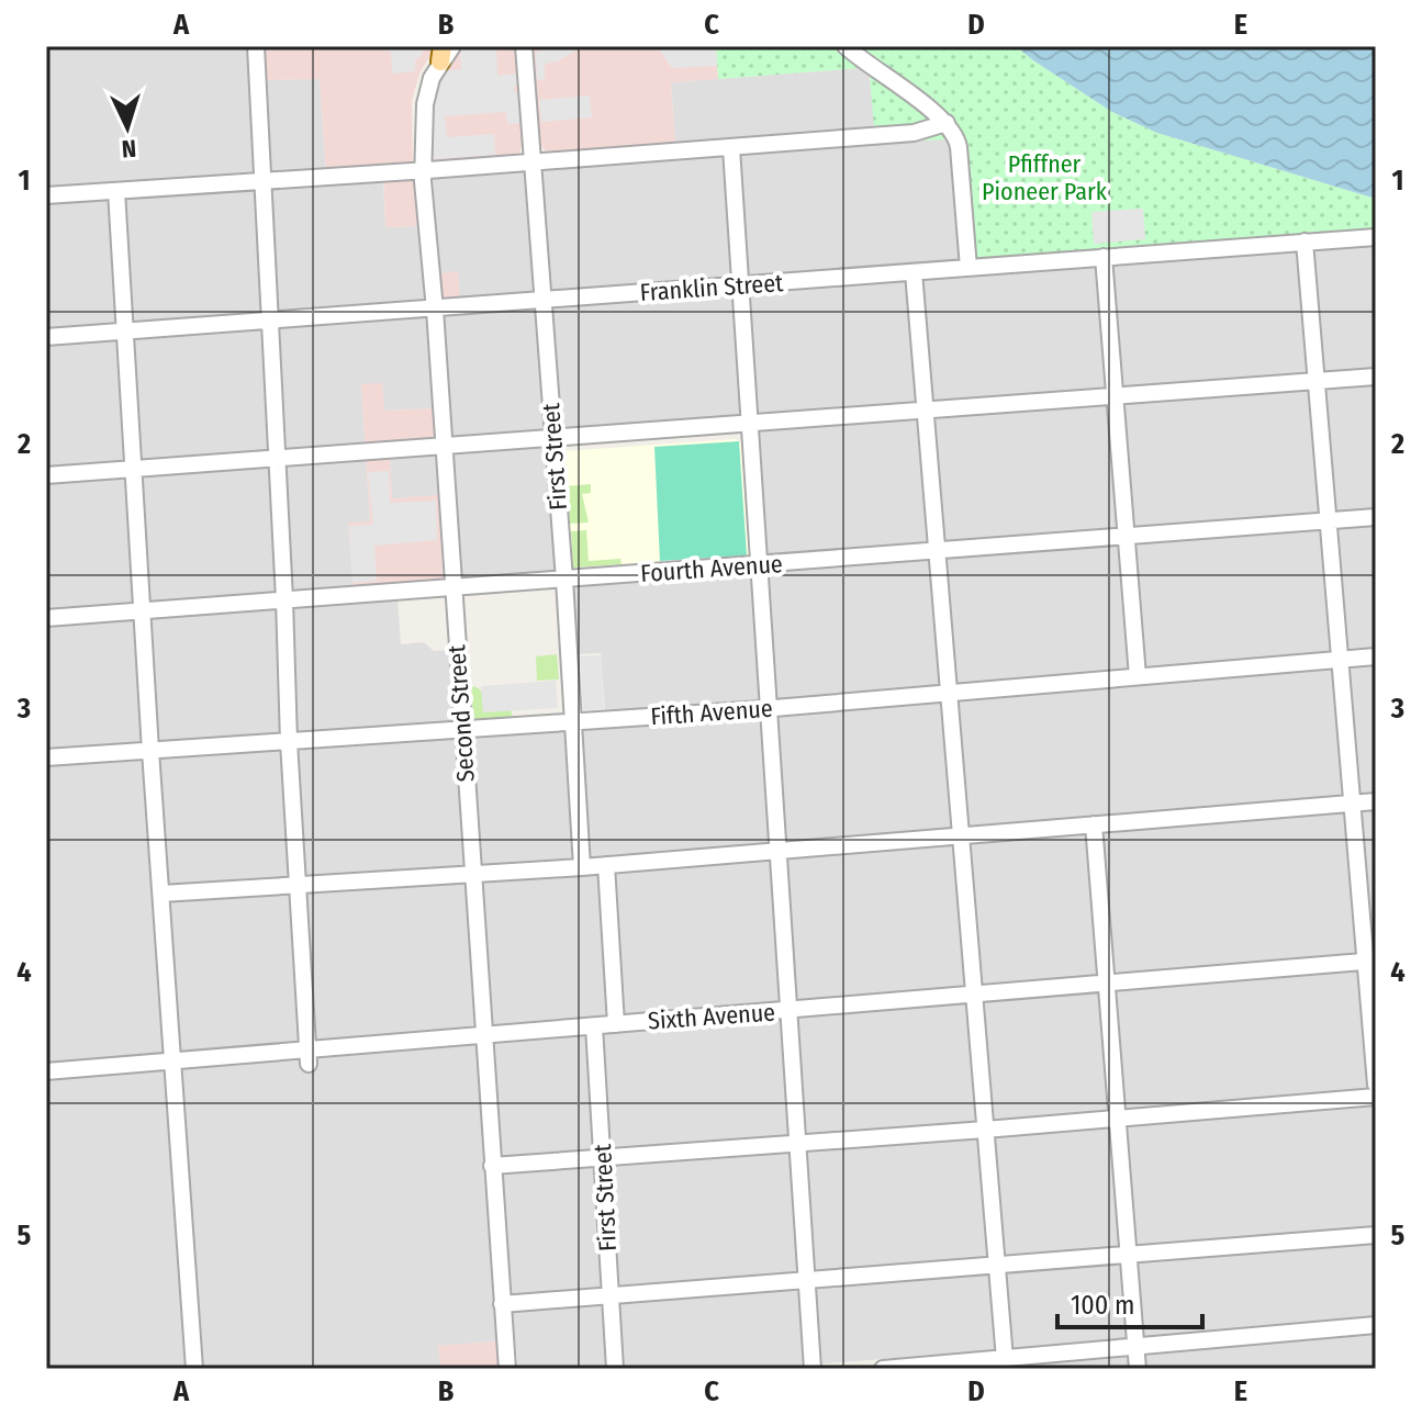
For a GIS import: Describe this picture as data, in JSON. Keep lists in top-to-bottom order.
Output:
{
  "streets": {
    "street": [
      "Franklin Street",
      "First Street",
      "Fourth Avenue",
      "Fifth Avenue",
      "Second Street",
      "Sixth Avenue"
    ]
  },
  "crossings": [
    ["Franklin Street", "First Street"],
    ["Franklin Street", "Second Street"],
    ["First Street", "Fourth Avenue"],
    ["First Street", "Fifth Avenue"],
    ["First Street", "Sixth Avenue"],
    ["Fourth Avenue", "Second Street"],
    ["Fifth Avenue", "Second Street"],
    ["Second Street", "Sixth Avenue"]
  ],
  "parks": ["Pfiffner Pioneer Park"],
  "scale_bar": "100 m",
  "north": "bottom",
  "grid": {
    "columns": [
      "A",
      "B",
      "C",
      "D",
      "E"
    ],
    "rows": [
      "1",
      "2",
      "3",
      "4",
      "5"
    ]
  }
}
